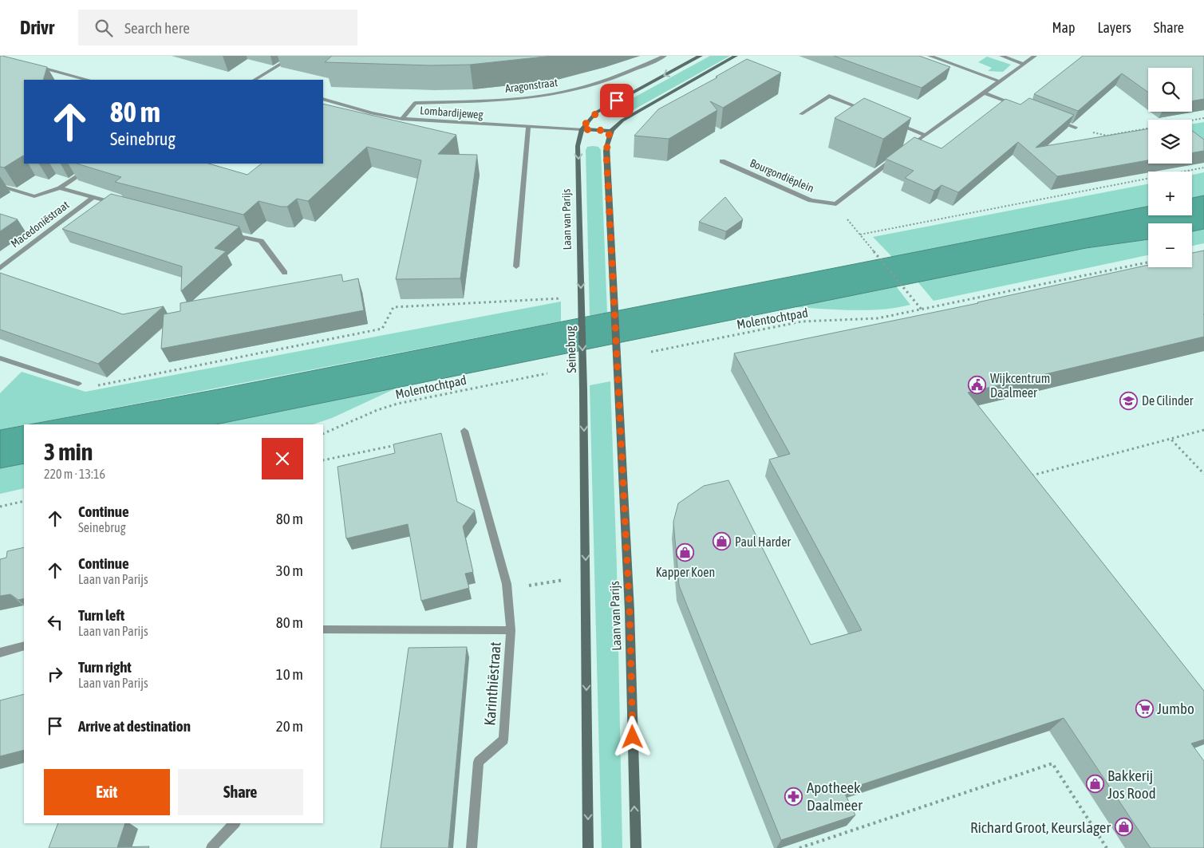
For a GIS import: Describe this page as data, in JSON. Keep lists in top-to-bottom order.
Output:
{
  "streets": {
    "street": [
      "Aragonstraat",
      "Lombardijeweg",
      "Bourgondiëplein",
      "Laan van Parijs",
      "Macedoniëstraat",
      "Seinebrug",
      "Karinthiëstraat"
    ],
    "path": ["Molentochtpad"]
  },
  "crossings": [
    ["Aragonstraat", "Lombardijeweg"],
    ["Lombardijeweg", "Laan van Parijs"],
    ["Laan van Parijs", "Seinebrug"]
  ],
  "one_way": ["Seinebrug"],
  "places": {
    "public building": ["Wijkcentrum Daalmeer"],
    "school or university": ["De Cilinder"],
    "shop": [
      "Paul Harder",
      "Kapper Koen",
      "Bakkerij Jos Rood",
      "Richard Groot, Keurslager"
    ],
    "supermarket": ["Jumbo"],
    "pharmacy": ["Apotheek Daalmeer"]
  },
  "page": {
    "header": "Drivr",
    "search": "Search here",
    "nav": ["Map", "Layers", "Share"],
    "map_buttons": ["+", "−"],
    "turn": ["80 m", "Seinebrug"],
    "heading": ["3 min", "220 m · 13:16"],
    "list": [
      {
        "name": "Continue",
        "note": "Seinebrug",
        "value": "80 m"
      },
      {
        "name": "Continue",
        "note": "Laan van Parijs",
        "value": "30 m"
      },
      {
        "name": "Turn left",
        "note": "Laan van Parijs",
        "value": "80 m"
      },
      {
        "name": "Turn right",
        "note": "Laan van Parijs",
        "value": "10 m"
      },
      {
        "name": "Arrive at destination",
        "value": "20 m"
      }
    ],
    "buttons": ["Exit", "Share"]
  }
}
